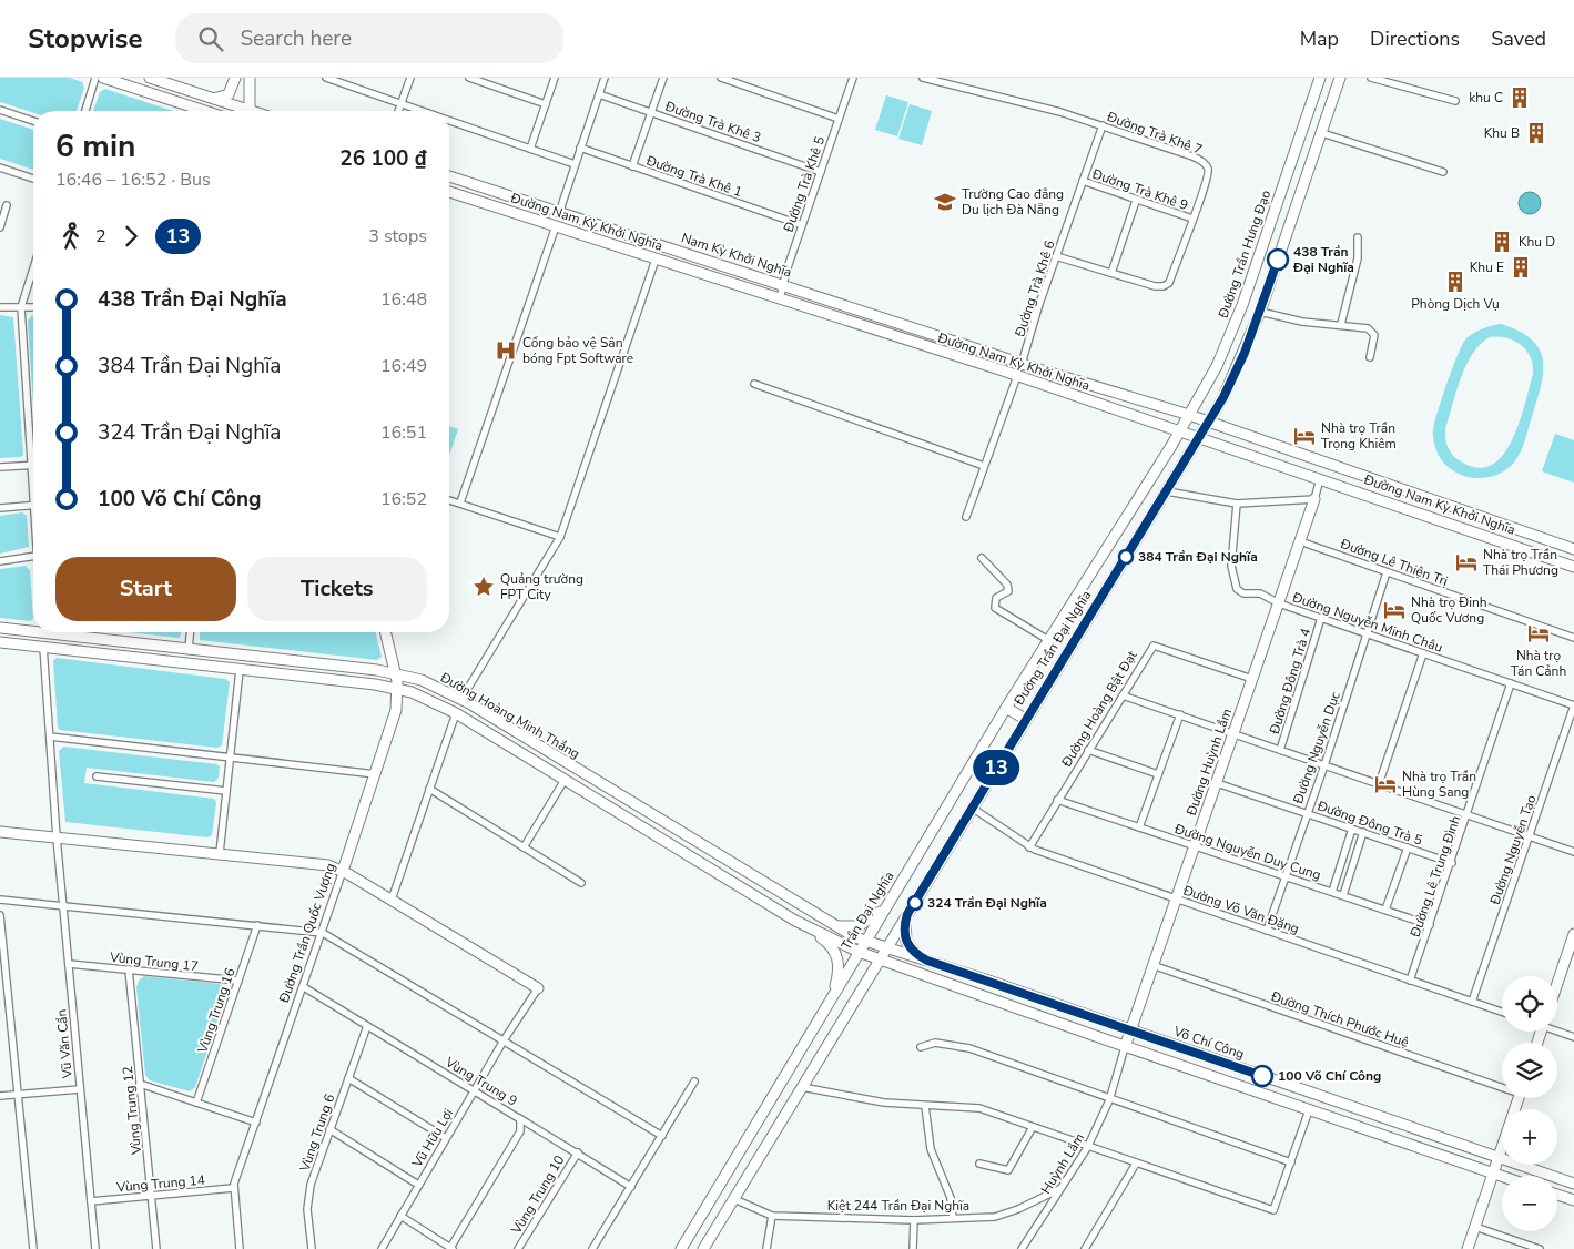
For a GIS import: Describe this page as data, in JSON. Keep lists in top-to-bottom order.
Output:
{
  "streets": {
    "main road": [
      "Đường Nam Kỳ Khởi Nghĩa",
      "Đường Trần Hưng Đạo",
      "Nam Kỳ Khởi Nghĩa",
      "Đường Trần Đại Nghĩa",
      "Đường Hoàng Minh Thắng",
      "Đường Huỳnh Lắm",
      "Trần Đại Nghĩa",
      "Đường Trần Quốc Vượng",
      "Võ Chí Công"
    ],
    "street": [
      "Đường Trà Khê 3",
      "Đường Trà Khê 7",
      "Đường Trà Khê 1",
      "Đường Trà Khê 5",
      "Đường Trà Khê 9",
      "Đường Trà Khê 6",
      "Đường Lê Thiện Trị",
      "Đường Nguyễn Minh Châu",
      "Đường Đông Trà 4",
      "Đường Hoàng Bật Đạt",
      "Đường Nguyễn Dục",
      "Đường Đông Trà 5",
      "Đường Nguyễn Tạo",
      "Đường Nguyễn Duy Cung",
      "Đường Lê Trung Đình",
      "Đường Võ Văn Đặng",
      "Vùng Trung 17",
      "Vùng Trung 16",
      "Đường Thích Phước Huệ",
      "Vũ Văn Cẩn",
      "Vùng Trung 9",
      "Vùng Trung 12",
      "Vùng Trung 6",
      "Vũ Hữu Lợi",
      "Huỳnh Lắm",
      "Vùng Trung 14",
      "Vùng Trung 10",
      "Kiệt 244 Trần Đại Nghĩa"
    ]
  },
  "crossings": [
    ["Đường Trà Khê 3", "Đường Trà Khê 5"],
    ["Đường Trà Khê 7", "Đường Trà Khê 9"],
    ["Đường Trà Khê 7", "Đường Trà Khê 6"],
    ["Đường Trà Khê 1", "Đường Trà Khê 5"],
    ["Đường Trà Khê 5", "Đường Nam Kỳ Khởi Nghĩa"],
    ["Đường Trà Khê 5", "Nam Kỳ Khởi Nghĩa"],
    ["Đường Trà Khê 9", "Đường Trà Khê 6"],
    ["Đường Nam Kỳ Khởi Nghĩa", "Đường Trần Hưng Đạo"],
    ["Đường Nam Kỳ Khởi Nghĩa", "Nam Kỳ Khởi Nghĩa"],
    ["Đường Nam Kỳ Khởi Nghĩa", "Đường Trà Khê 6"],
    ["Đường Nam Kỳ Khởi Nghĩa", "Đường Trần Đại Nghĩa"],
    ["Đường Nam Kỳ Khởi Nghĩa", "Đường Huỳnh Lắm"],
    ["Đường Trần Hưng Đạo", "Đường Trần Đại Nghĩa"],
    ["Nam Kỳ Khởi Nghĩa", "Đường Trà Khê 6"],
    ["Đường Lê Thiện Trị", "Đường Nguyễn Dục"],
    ["Đường Lê Thiện Trị", "Đường Huỳnh Lắm"],
    ["Đường Nguyễn Minh Châu", "Đường Đông Trà 4"],
    ["Đường Nguyễn Minh Châu", "Đường Nguyễn Dục"],
    ["Đường Nguyễn Minh Châu", "Đường Huỳnh Lắm"],
    ["Đường Nguyễn Minh Châu", "Đường Nguyễn Tạo"],
    ["Đường Nguyễn Minh Châu", "Đường Lê Trung Đình"],
    ["Đường Trần Đại Nghĩa", "Đường Võ Văn Đặng"],
    ["Đường Trần Đại Nghĩa", "Trần Đại Nghĩa"],
    ["Đường Trần Đại Nghĩa", "Võ Chí Công"],
    ["Đường Hoàng Bật Đạt", "Đường Huỳnh Lắm"],
    ["Đường Hoàng Bật Đạt", "Đường Nguyễn Duy Cung"],
    ["Đường Hoàng Bật Đạt", "Đường Võ Văn Đặng"],
    ["Đường Hoàng Minh Thắng", "Trần Đại Nghĩa"],
    ["Đường Hoàng Minh Thắng", "Đường Trần Quốc Vượng"],
    ["Đường Hoàng Minh Thắng", "Võ Chí Công"],
    ["Đường Hoàng Minh Thắng", "Vũ Văn Cẩn"],
    ["Đường Nguyễn Dục", "Đường Đông Trà 5"],
    ["Đường Nguyễn Dục", "Đường Nguyễn Duy Cung"],
    ["Đường Nguyễn Dục", "Đường Võ Văn Đặng"],
    ["Đường Huỳnh Lắm", "Đường Đông Trà 5"],
    ["Đường Huỳnh Lắm", "Đường Nguyễn Duy Cung"],
    ["Đường Huỳnh Lắm", "Đường Võ Văn Đặng"],
    ["Đường Huỳnh Lắm", "Đường Thích Phước Huệ"],
    ["Đường Huỳnh Lắm", "Võ Chí Công"],
    ["Đường Huỳnh Lắm", "Huỳnh Lắm"],
    ["Đường Đông Trà 5", "Đường Lê Trung Đình"],
    ["Đường Nguyễn Tạo", "Đường Võ Văn Đặng"],
    ["Đường Nguyễn Duy Cung", "Đường Lê Trung Đình"],
    ["Đường Lê Trung Đình", "Đường Võ Văn Đặng"],
    ["Trần Đại Nghĩa", "Võ Chí Công"],
    ["Đường Trần Quốc Vượng", "Vùng Trung 9"],
    ["Đường Trần Quốc Vượng", "Vùng Trung 14"],
    ["Vùng Trung 17", "Vùng Trung 16"],
    ["Vùng Trung 17", "Vũ Văn Cẩn"],
    ["Vùng Trung 17", "Vùng Trung 12"],
    ["Vũ Văn Cẩn", "Vùng Trung 14"],
    ["Vùng Trung 9", "Vùng Trung 6"],
    ["Vùng Trung 9", "Vũ Hữu Lợi"],
    ["Vùng Trung 12", "Vùng Trung 14"],
    ["Huỳnh Lắm", "Kiệt 244 Trần Đại Nghĩa"]
  ],
  "places": {
    "building": [
      "khu C",
      "Khu B",
      "Khu D",
      "Khu E",
      "Phòng Dịch Vụ"
    ],
    "school or university": ["Trường Cao đẳng Du lịch Đà Nẵng"],
    "other": [
      "438 Trần Đại Nghĩa",
      "384 Trần Đại Nghĩa",
      "324 Trần Đại Nghĩa",
      "100 Võ Chí Công"
    ],
    "hospital": ["Cổng bảo vệ Sân bóng Fpt Software"],
    "hotel": [
      "Nhà trọ Trần Trọng Khiêm",
      "Nhà trọ Trần Thái Phương",
      "Nhà trọ Đinh Quốc Vương",
      "Nhà trọ Tán Cảnh",
      "Nhà trọ Trần Hùng Sang"
    ],
    "place": ["Quảng trường FPT City"]
  },
  "lines": ["bus line 13"],
  "page": {
    "header": "Stopwise",
    "search": "Search here",
    "nav": ["Map", "Directions", "Saved"],
    "on_map": "13",
    "heading": ["6 min", "16:46 – 16:52 · Bus", "26 100 ₫"],
    "legs": ["2", "13", "3 stops"],
    "list": [
      {
        "name": "438 Trần Đại Nghĩa",
        "value": "16:48"
      },
      {
        "name": "384 Trần Đại Nghĩa",
        "value": "16:49"
      },
      {
        "name": "324 Trần Đại Nghĩa",
        "value": "16:51"
      },
      {
        "name": "100 Võ Chí Công",
        "value": "16:52"
      }
    ],
    "buttons": ["Start", "Tickets"],
    "map_buttons": ["+", "−"]
  }
}
